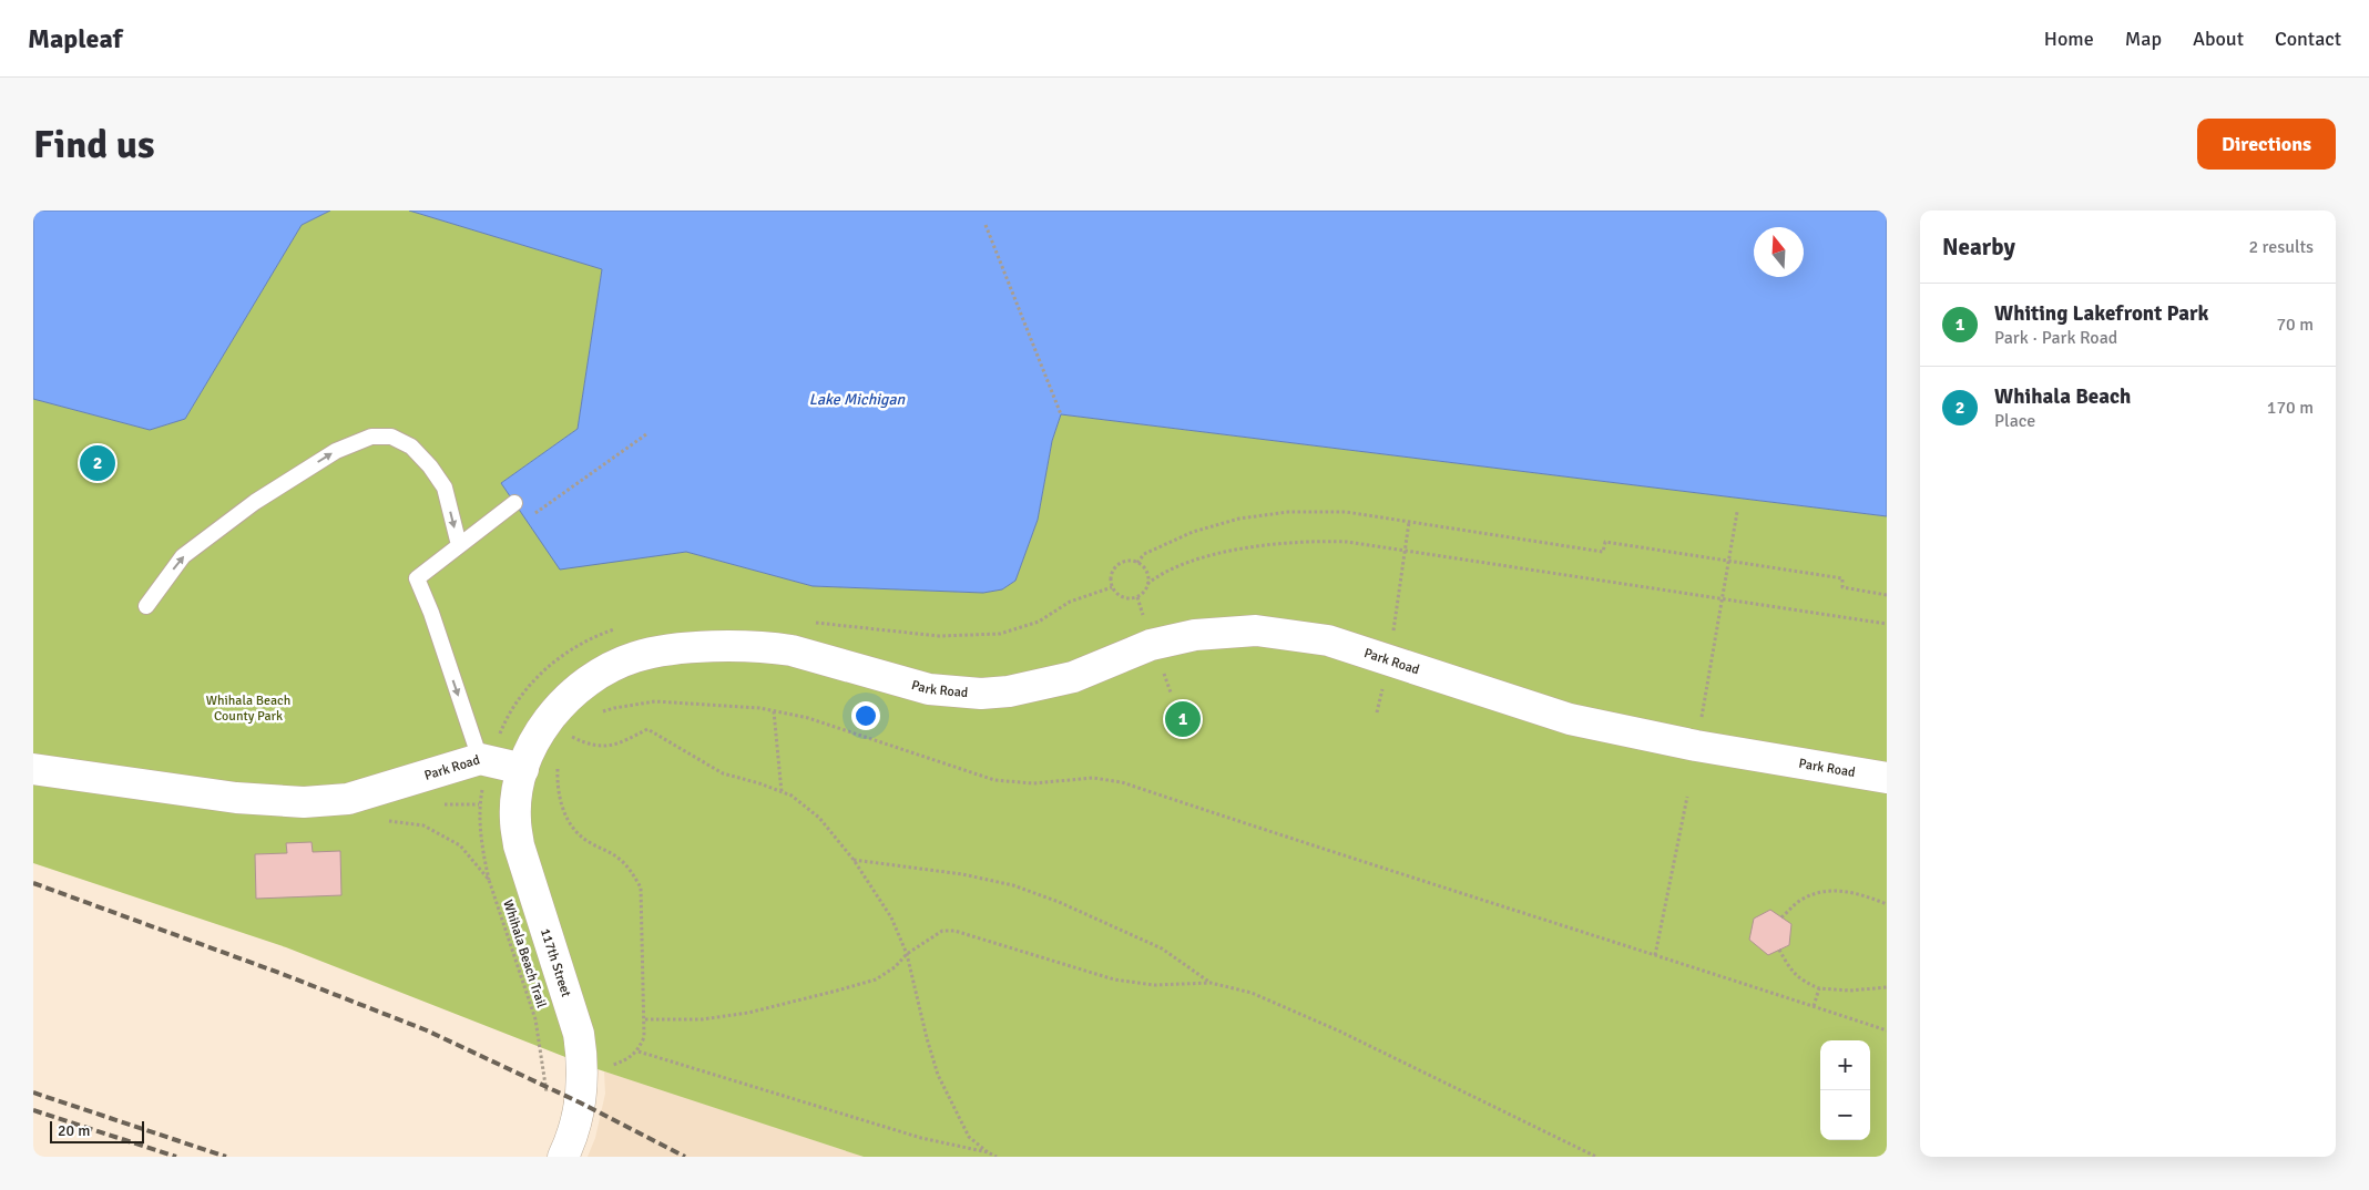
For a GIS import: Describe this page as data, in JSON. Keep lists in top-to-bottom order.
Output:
{
  "streets": {
    "street": ["Park Road", "117th Street"],
    "path": ["Whihala Beach Trail"]
  },
  "crossings": [
    ["Park Road", "117th Street"]
  ],
  "water": ["Lake Michigan"],
  "parks": ["Whihala Beach County Park"],
  "scale_bar": "20 m",
  "north": "top",
  "page": {
    "header": "Mapleaf",
    "nav": [
      "Home",
      "Map",
      "About",
      "Contact"
    ],
    "buttons": "Directions",
    "title": "Find us",
    "heading": ["Nearby", "2 results"],
    "list": [
      {
        "mark": "1",
        "name": "Whiting Lakefront Park",
        "note": "Park · Park Road",
        "value": "70 m"
      },
      {
        "mark": "2",
        "name": "Whihala Beach",
        "note": "Place",
        "value": "170 m"
      }
    ],
    "pins": ["2", "1"],
    "map_buttons": ["+", "−"],
    "scale": "20 m"
  }
}
